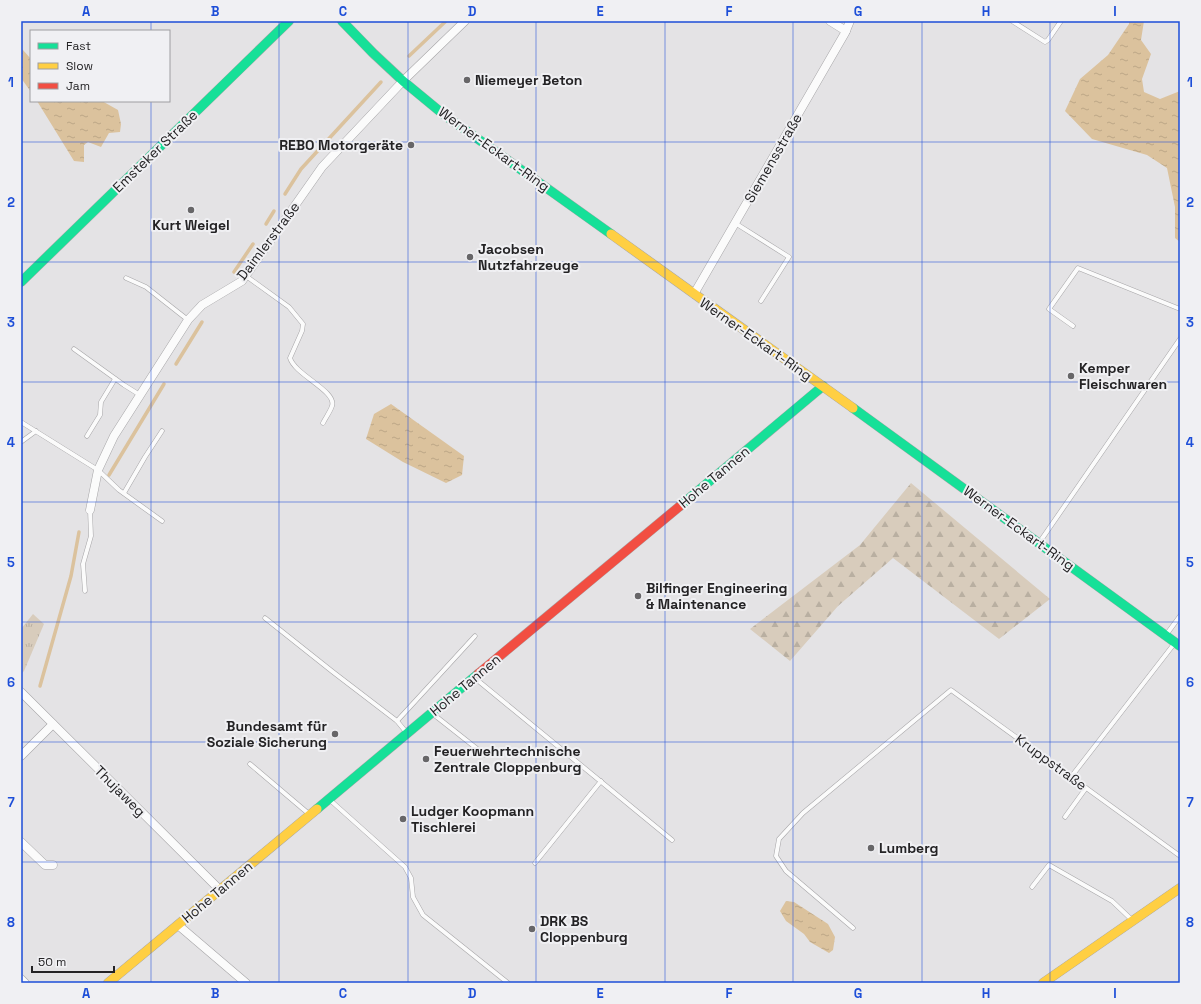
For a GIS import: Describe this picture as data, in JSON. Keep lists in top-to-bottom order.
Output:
{
  "streets": {
    "street": [
      "Werner-Eckart-Ring",
      "Emsteker Straße",
      "Siemensstraße",
      "Daimlerstraße",
      "Hohe Tannen",
      "Thujaweg"
    ],
    "lane": ["Kruppstraße"]
  },
  "crossings": [
    ["Werner-Eckart-Ring", "Siemensstraße"],
    ["Werner-Eckart-Ring", "Daimlerstraße"],
    ["Werner-Eckart-Ring", "Hohe Tannen"],
    ["Hohe Tannen", "Thujaweg"]
  ],
  "places": [
    "Niemeyer Beton",
    "REBO Motorgeräte",
    "Kurt Weigel",
    "Jacobsen Nutzfahrzeuge",
    "Kemper Fleischwaren",
    "Bilfinger Engineering & Maintenance",
    "Bundesamt für Soziale Sicherung",
    "Feuerwehrtechnische Zentrale Cloppenburg",
    "Ludger Koopmann Tischlerei",
    "Lumberg",
    "DRK BS Cloppenburg"
  ],
  "legend": ["Fast", "Slow", "Jam"],
  "scale_bar": "50 m",
  "grid": {
    "columns": [
      "A",
      "B",
      "C",
      "D",
      "E",
      "F",
      "G",
      "H",
      "I"
    ],
    "rows": [
      "1",
      "2",
      "3",
      "4",
      "5",
      "6",
      "7",
      "8"
    ]
  }
}
